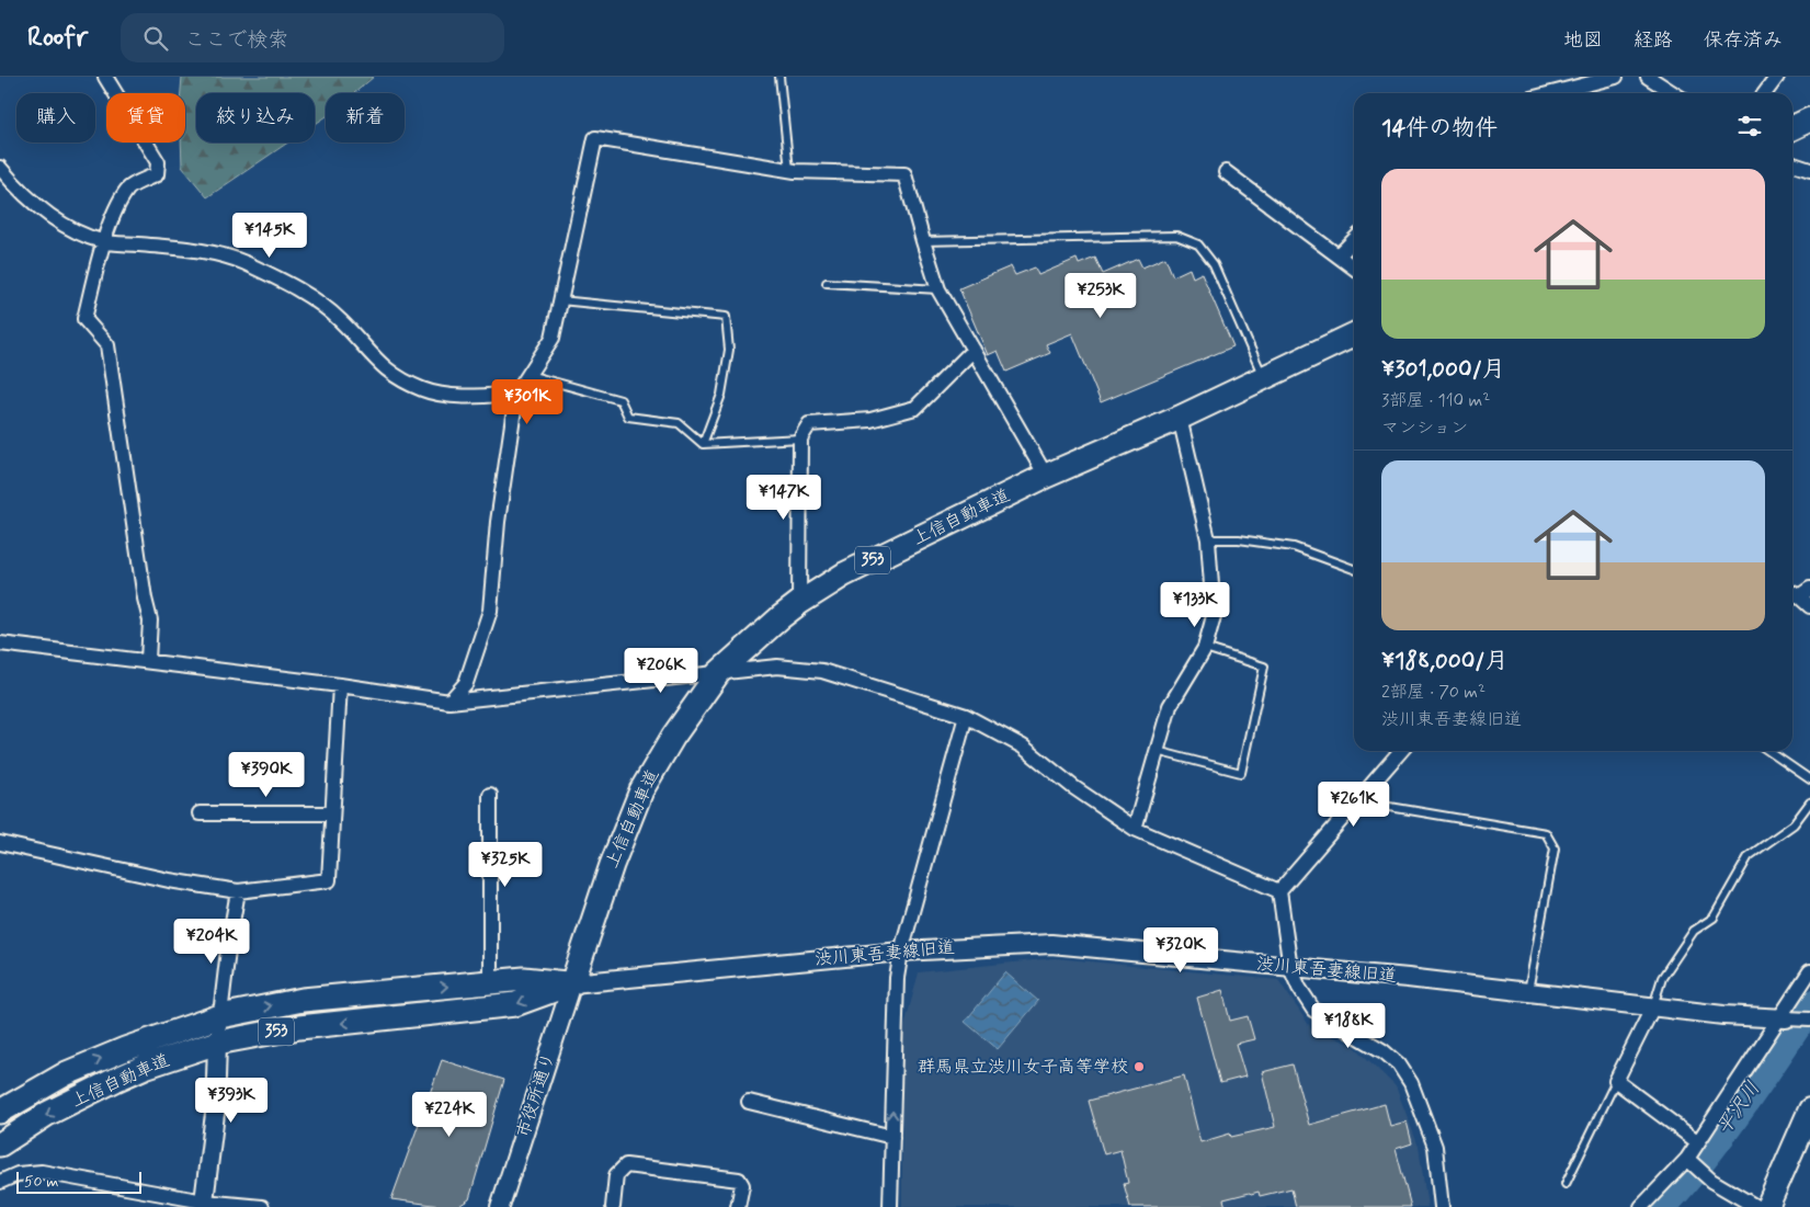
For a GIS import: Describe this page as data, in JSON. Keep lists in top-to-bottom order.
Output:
{
  "streets": {
    "highway": ["上信自動車道", "353"],
    "street": ["渋川東吾妻線旧道", "市役所通り"]
  },
  "crossings": [
    ["上信自動車道", "渋川東吾妻線旧道"],
    ["上信自動車道", "市役所通り"],
    ["渋川東吾妻線旧道", "市役所通り"]
  ],
  "water": ["平沢川"],
  "places": ["群馬県立渋川女子高等学校"],
  "scale_bar": "50 m",
  "page": {
    "header": "Roofr",
    "search": "ここで検索",
    "nav": ["地図", "経路", "保存済み"],
    "chip": [
      "購入",
      "賃貸",
      "絞り込み",
      "新着"
    ],
    "heading": "14件の物件",
    "list": [
      {
        "name": "¥301,000/月",
        "note": "3部屋 · 110 m² · マンション"
      },
      {
        "name": "¥188,000/月",
        "note": "2部屋 · 70 m² · 渋川東吾妻線旧道"
      }
    ],
    "price": [
      "¥145K",
      "¥253K",
      "¥301K",
      "¥147K",
      "¥133K",
      "¥206K",
      "¥390K",
      "¥261K",
      "¥325K",
      "¥204K",
      "¥320K",
      "¥188K",
      "¥393K",
      "¥224K"
    ],
    "scale": "50 m"
  }
}
